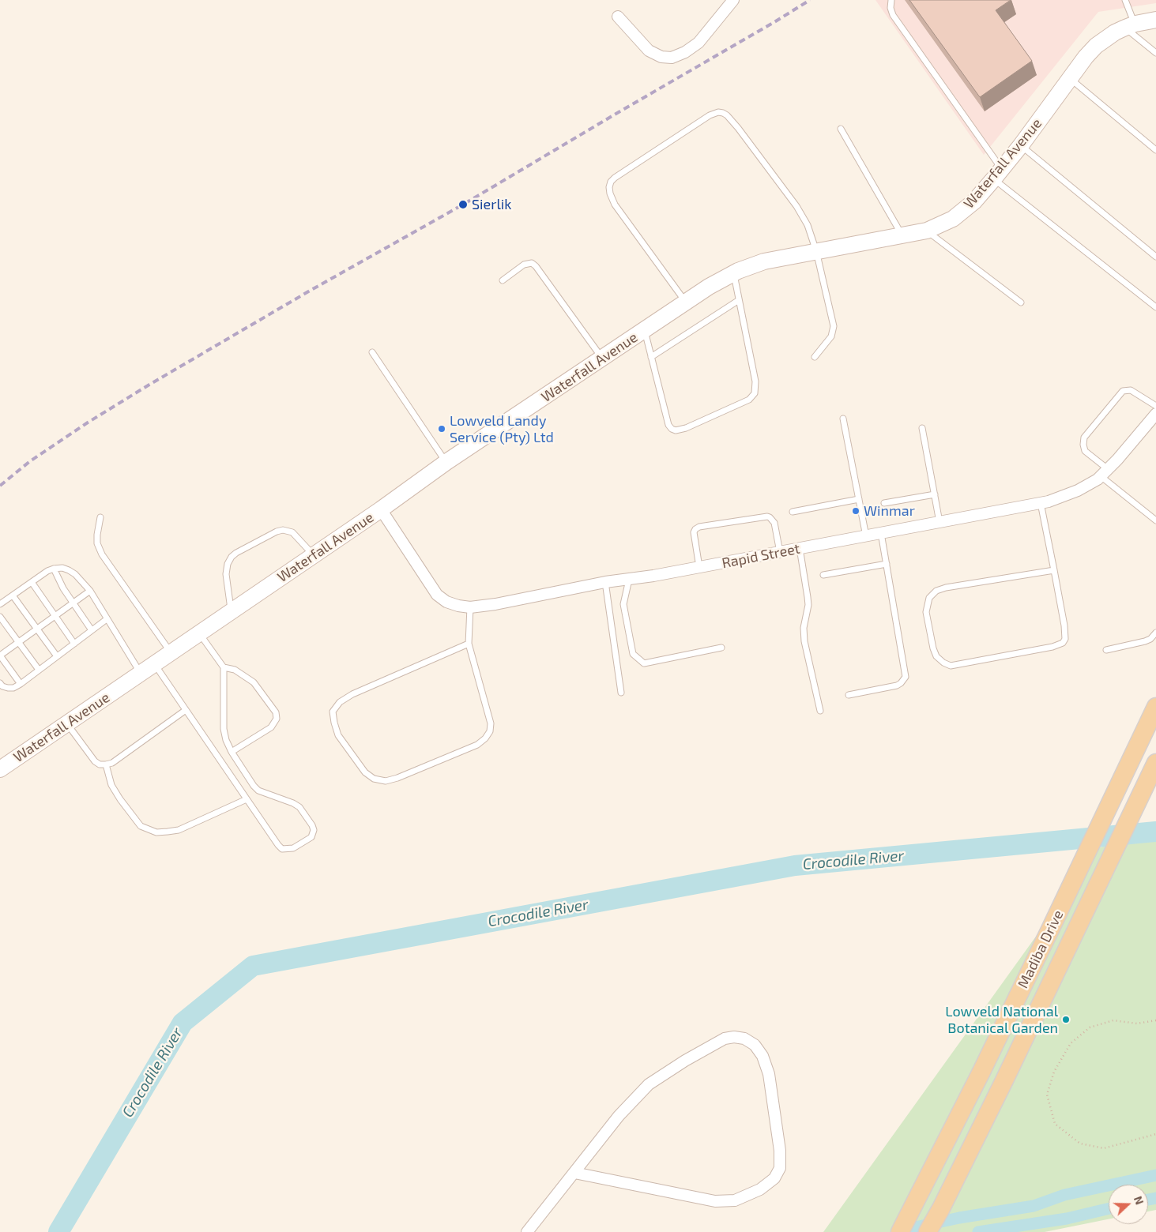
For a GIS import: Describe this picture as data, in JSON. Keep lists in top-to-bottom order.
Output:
{
  "streets": {
    "main road": ["Madiba Drive"],
    "street": ["Waterfall Avenue", "Rapid Street"]
  },
  "crossings": [
    ["Waterfall Avenue", "Rapid Street"]
  ],
  "water": ["Crocodile River"],
  "places": [
    "Sierlik",
    "Lowveld Landy Service (Pty) Ltd",
    "Winmar",
    "Lowveld National Botanical Garden"
  ],
  "north": "right"
}
